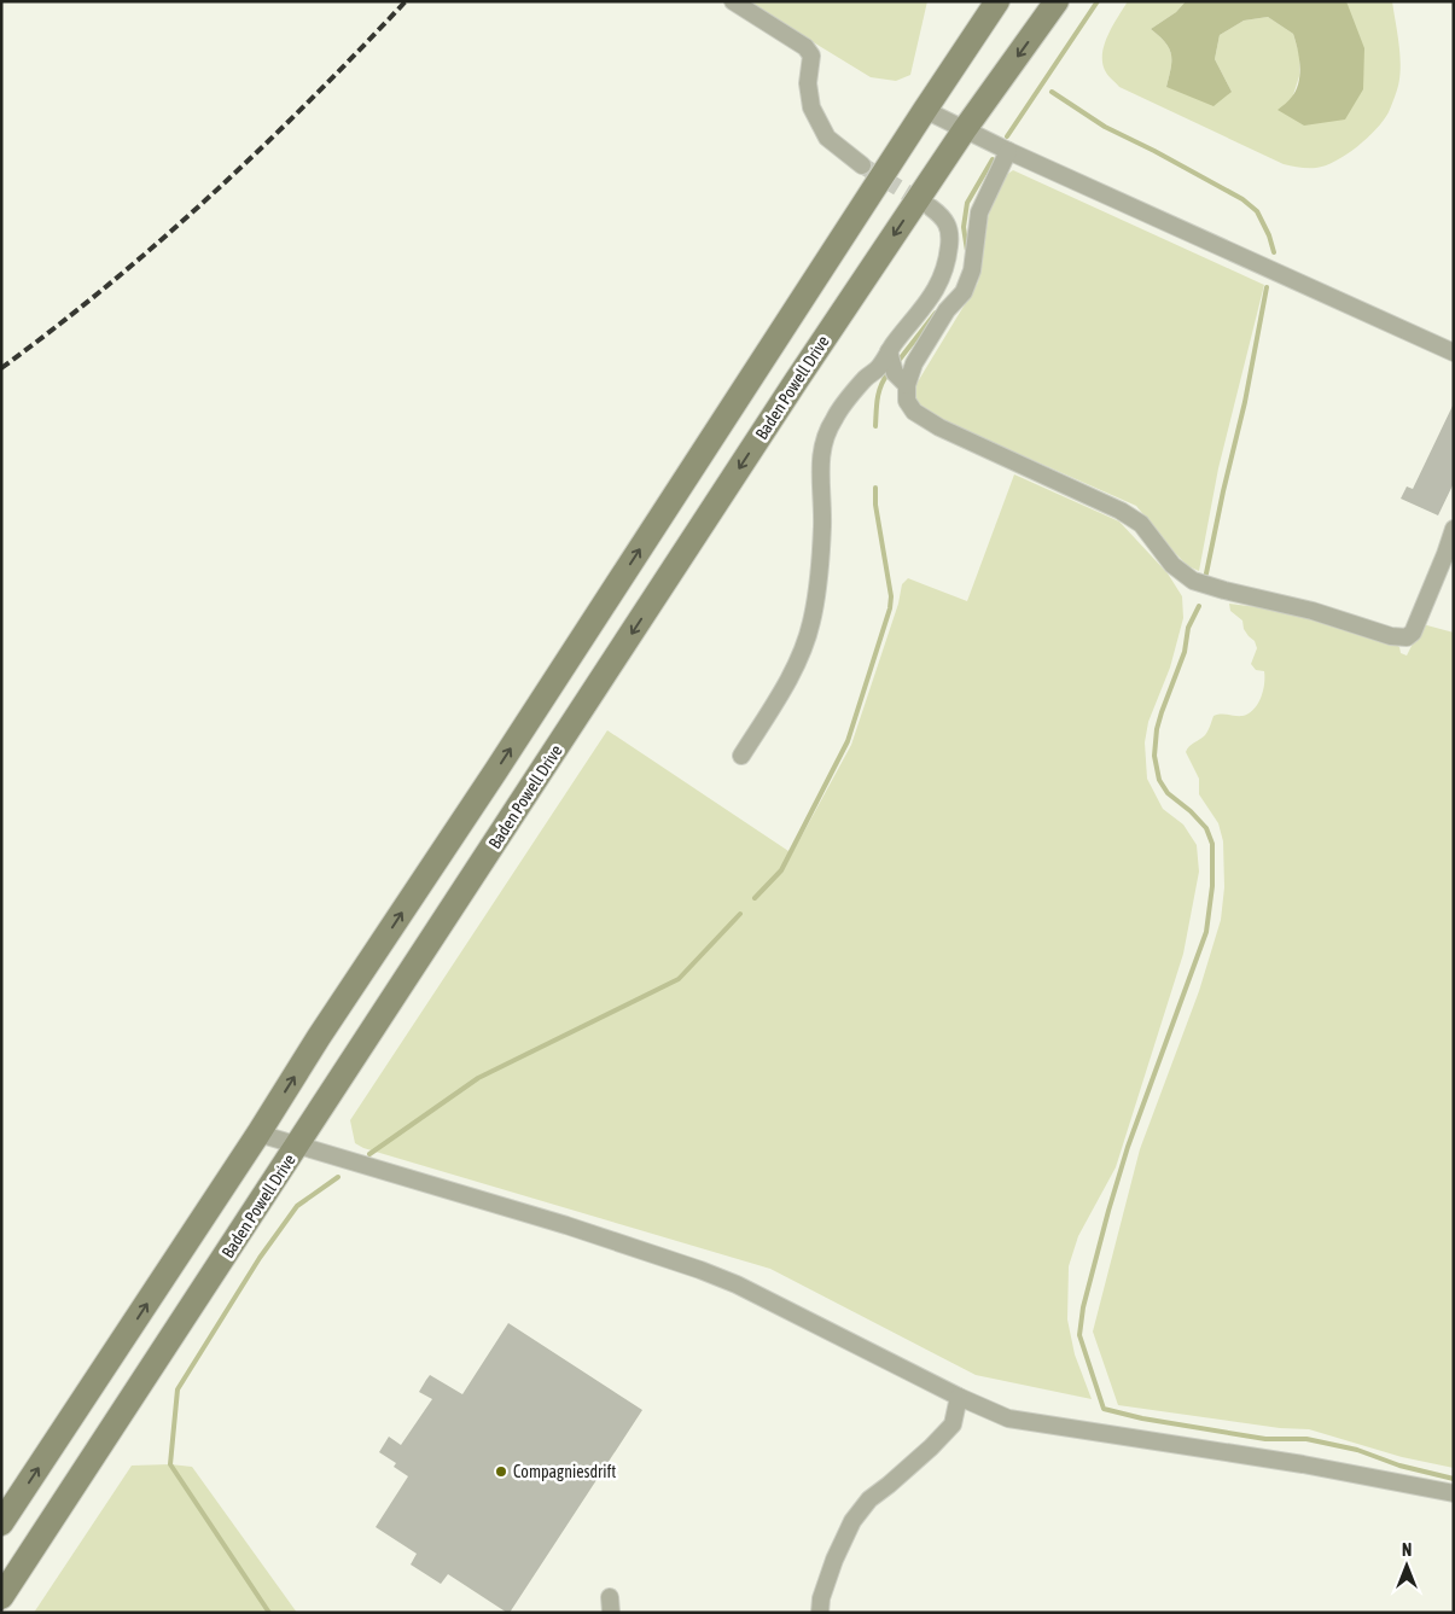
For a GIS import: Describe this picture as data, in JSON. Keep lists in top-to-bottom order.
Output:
{
  "streets": {
    "main road": ["Baden Powell Drive"]
  },
  "places": ["Compagniesdrift"],
  "north": "top"
}
